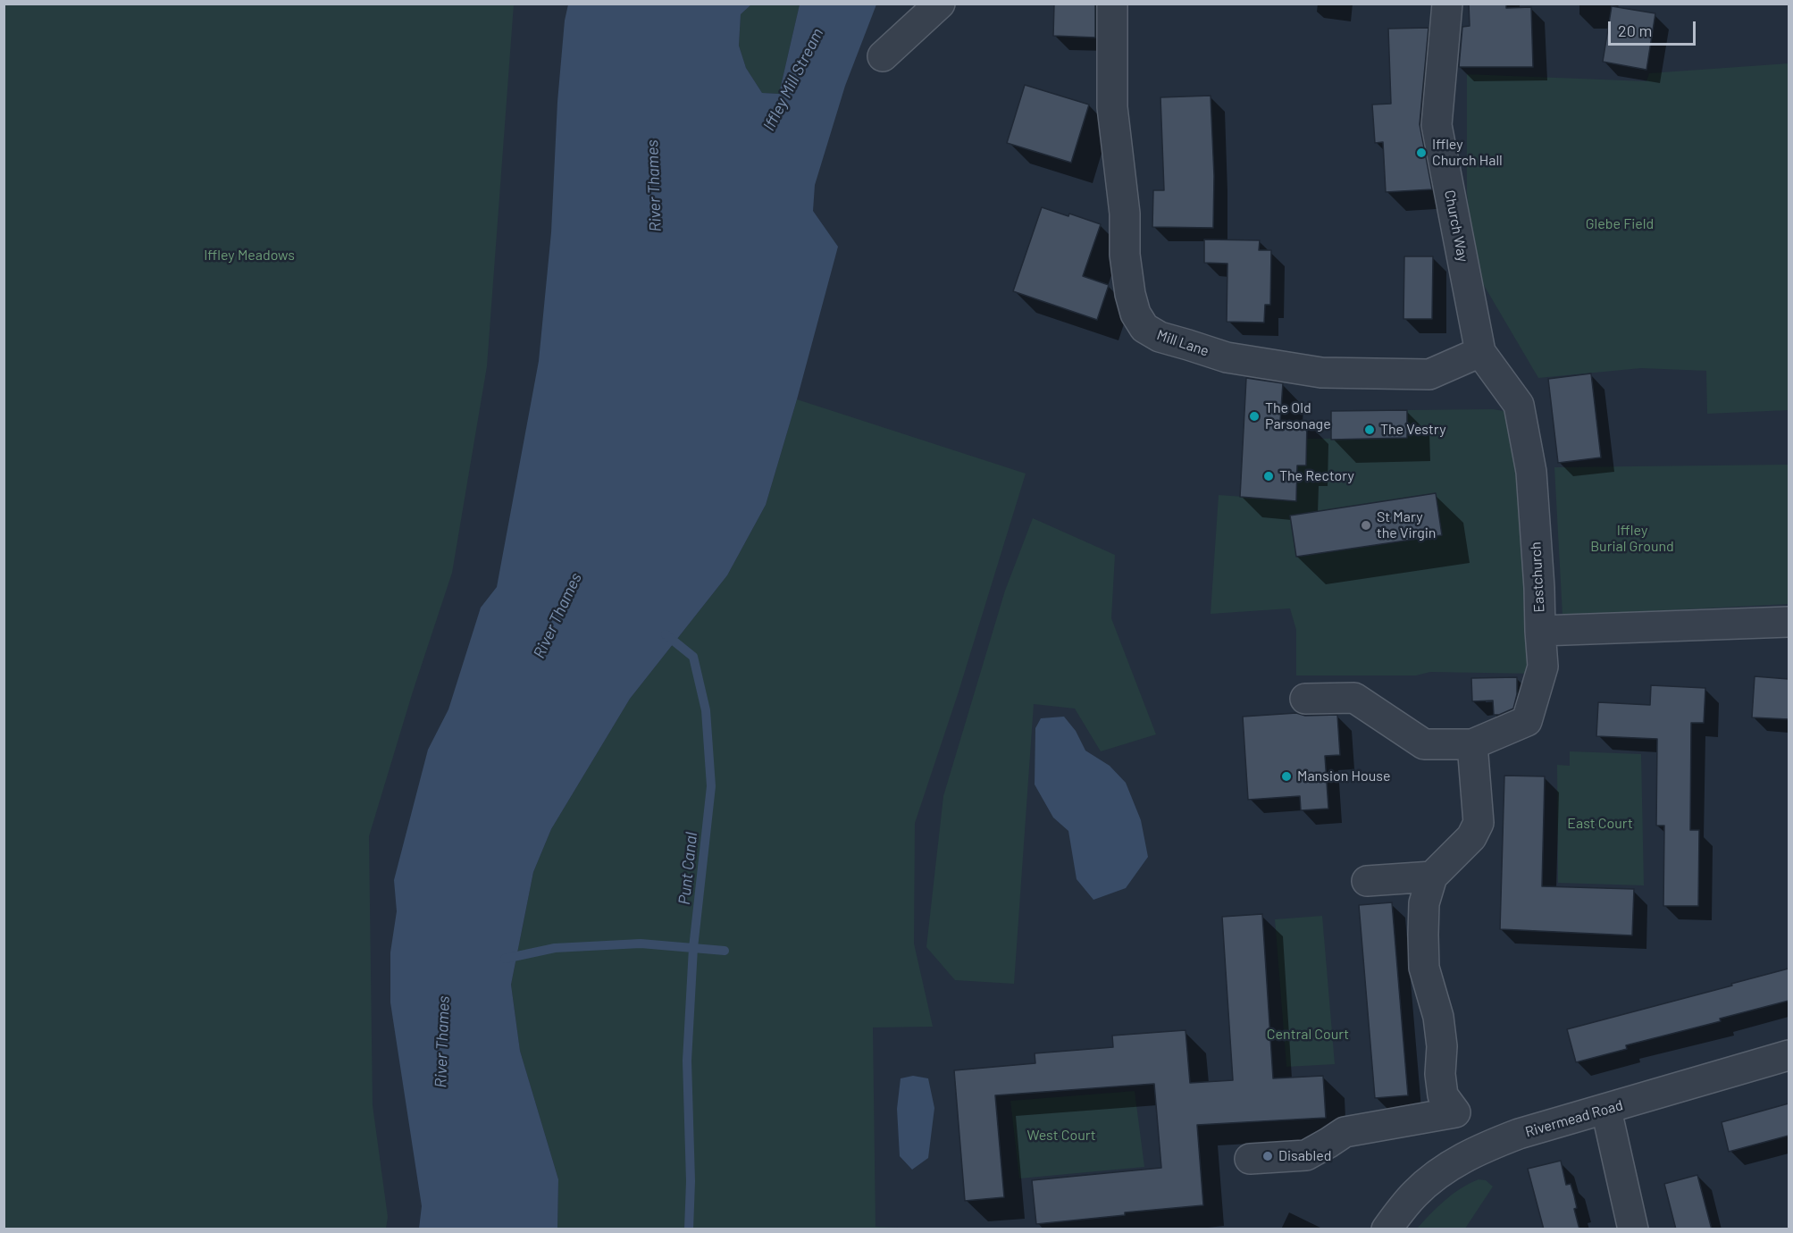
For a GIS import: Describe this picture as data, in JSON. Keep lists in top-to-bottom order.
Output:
{
  "streets": {
    "street": [
      "Church Way",
      "Mill Lane",
      "Eastchurch",
      "Rivermead Road"
    ]
  },
  "crossings": [
    ["Church Way", "Mill Lane"],
    ["Church Way", "Eastchurch"],
    ["Mill Lane", "Eastchurch"]
  ],
  "water": ["Iffley Mill Stream", "River Thames", "Punt Canal"],
  "parks": [
    "Glebe Field",
    "Iffley Meadows",
    "Iffley Burial Ground",
    "East Court",
    "Central Court",
    "West Court"
  ],
  "places": [
    "Iffley Church Hall",
    "The Old Parsonage",
    "The Vestry",
    "The Rectory",
    "St Mary the Virgin",
    "Mansion House",
    "Disabled"
  ],
  "scale_bar": "20 m"
}
